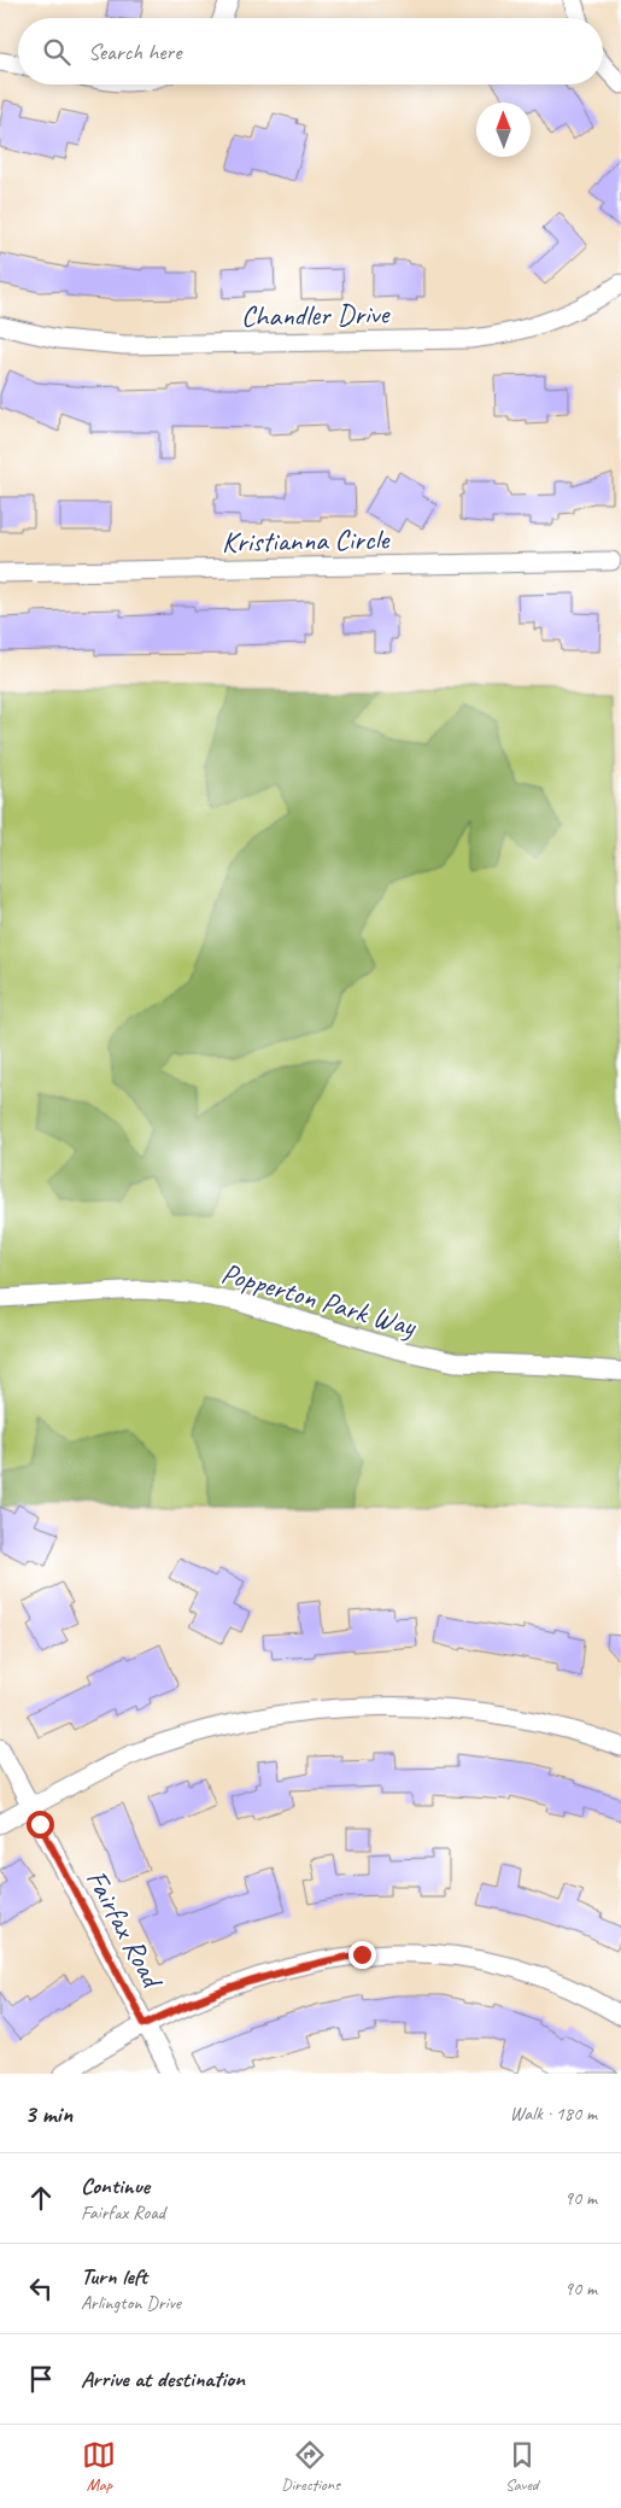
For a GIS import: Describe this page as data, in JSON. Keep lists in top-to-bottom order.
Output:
{
  "streets": {
    "street": [
      "Chandler Drive",
      "Kristianna Circle",
      "Popperton Park Way",
      "Fairfax Road"
    ]
  },
  "north": "top",
  "page": {
    "search": "Search here",
    "heading": ["3 min", "Walk · 180 m"],
    "list": [
      ["Continue", "Fairfax Road", "90 m"],
      ["Turn left", "Arlington Drive", "90 m"],
      "Arrive at destination"
    ],
    "nav": ["Map", "Directions", "Saved"]
  }
}
